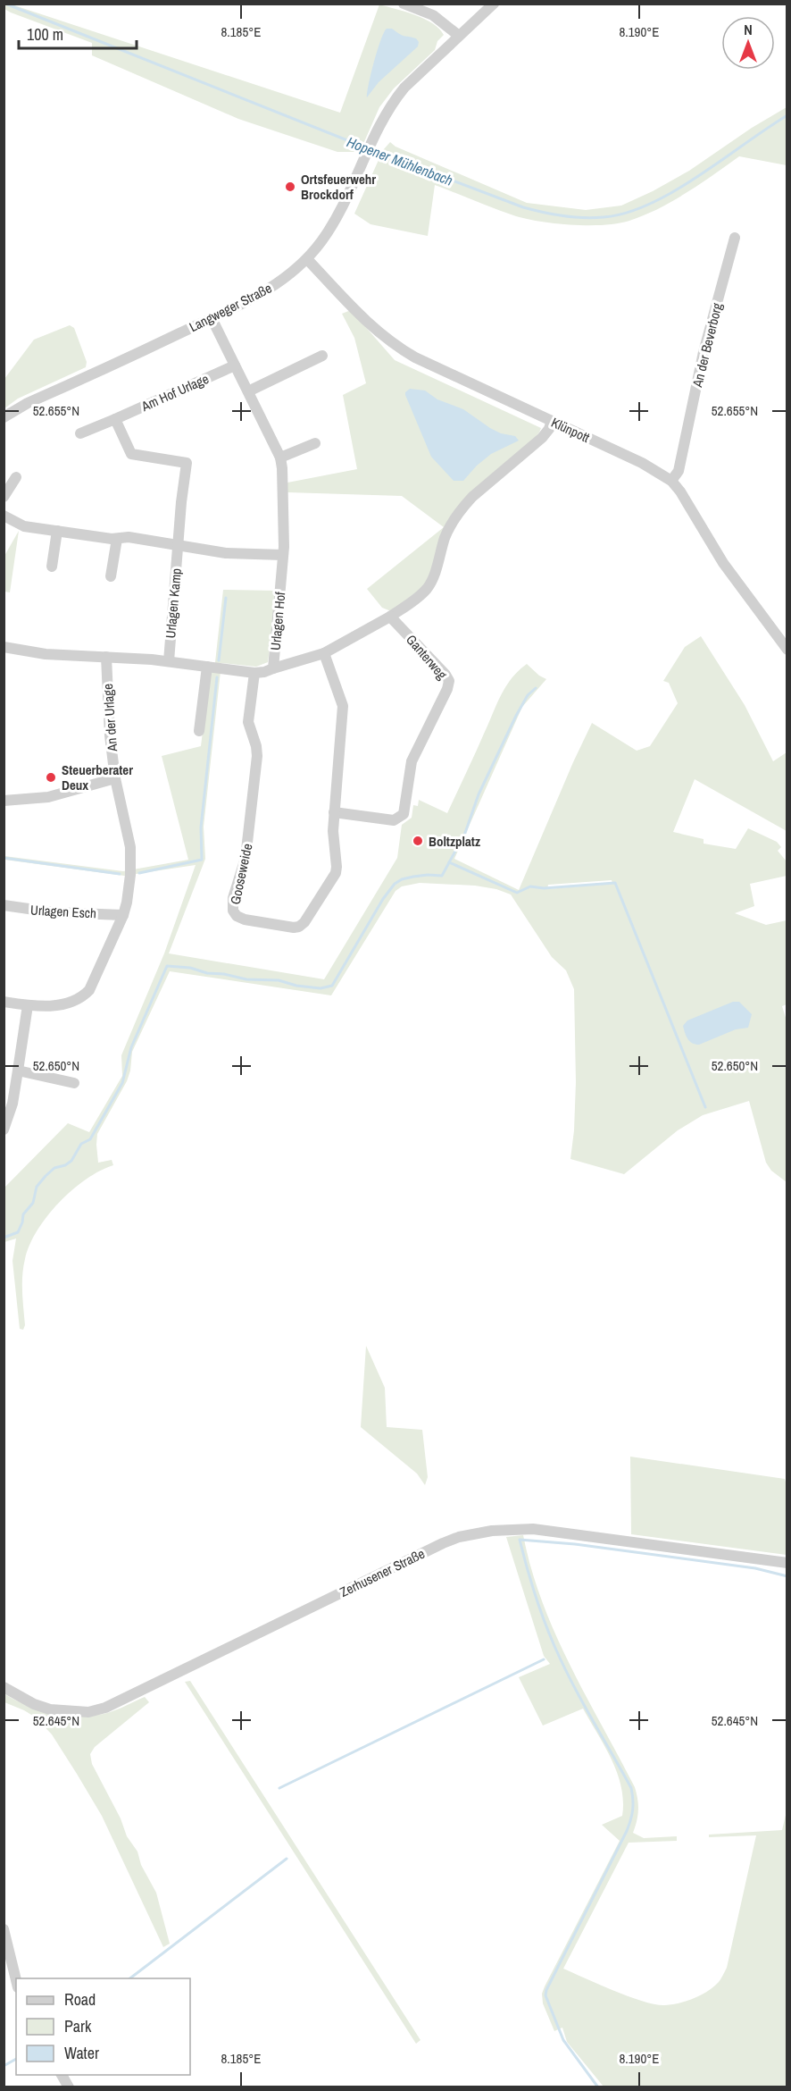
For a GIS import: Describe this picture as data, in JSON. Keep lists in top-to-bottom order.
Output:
{
  "streets": {
    "street": [
      "Langweger Straße",
      "An der Beverborg",
      "Am Hof Urlage",
      "Klünpott",
      "Urlagen Kamp",
      "Urlagen Hof",
      "Ganterweg",
      "An der Urlage",
      "Gooseweide",
      "Urlagen Esch",
      "Zerhusener Straße"
    ]
  },
  "crossings": [
    ["Langweger Straße", "Klünpott"],
    ["Langweger Straße", "Urlagen Hof"],
    ["An der Beverborg", "Klünpott"],
    ["Am Hof Urlage", "Urlagen Kamp"],
    ["Am Hof Urlage", "Urlagen Hof"],
    ["Urlagen Hof", "Gooseweide"],
    ["Ganterweg", "Gooseweide"],
    ["An der Urlage", "Urlagen Esch"]
  ],
  "water": ["Hopener Mühlenbach"],
  "places": ["Ortsfeuerwehr Brockdorf", "Steuerberater Deux", "Boltzplatz"],
  "legend": ["Road", "Park", "Water"],
  "scale_bar": "100 m",
  "north": "top",
  "coordinates": [
    "8.185°E",
    "8.190°E",
    "52.655°N",
    "52.650°N",
    "52.645°N"
  ]
}
